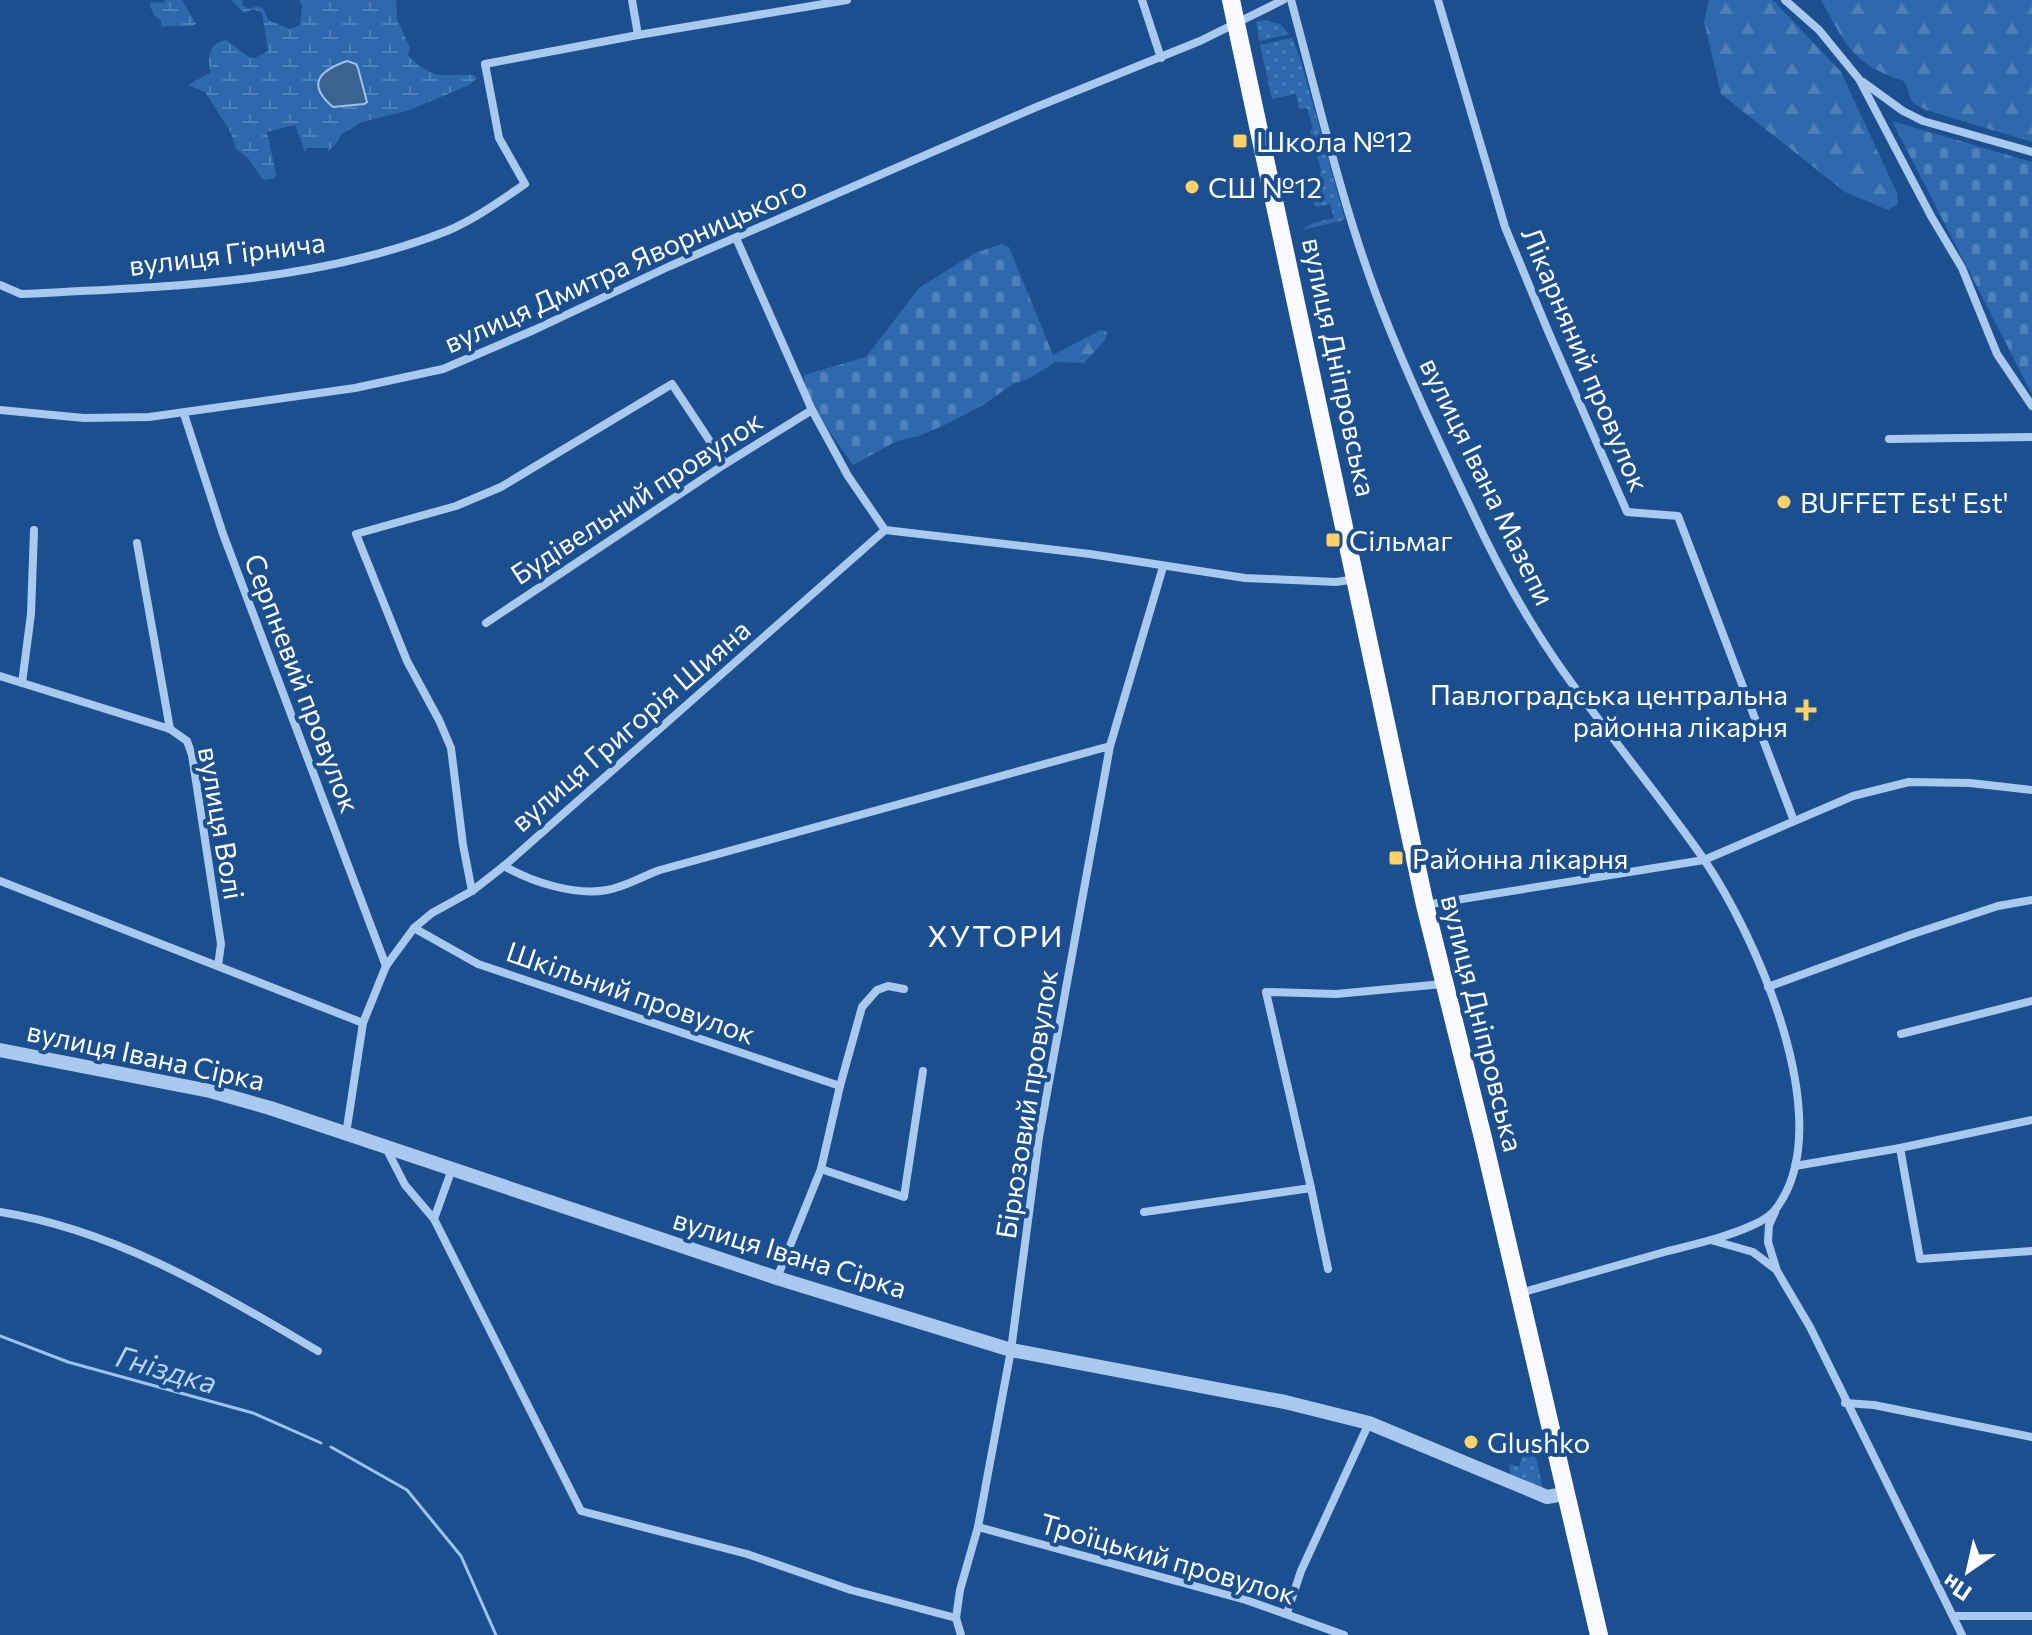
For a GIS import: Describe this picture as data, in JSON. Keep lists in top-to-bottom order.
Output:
{
  "streets": {
    "highway": ["вулиця Дніпровська"],
    "street": [
      "вулиця Гірнича",
      "вулиця Дмитра Яворницького",
      "Лікарняний провулок",
      "вулиця Івана Мазепи",
      "Будівельний провулок",
      "Серпневий провулок",
      "вулиця Григорія Шияна",
      "вулиця Волі",
      "Шкільний провулок",
      "вулиця Івана Сірка",
      "Бірюзовий провулок",
      "Троїцький провулок"
    ]
  },
  "crossings": [
    ["вулиця Дмитра Яворницького", "вулиця Дніпровська"],
    ["вулиця Дмитра Яворницького", "Серпневий провулок"],
    ["вулиця Дніпровська", "вулиця Івана Мазепи"],
    ["вулиця Дніпровська", "вулиця Івана Сірка"],
    ["Серпневий провулок", "вулиця Григорія Шияна"],
    ["вулиця Григорія Шияна", "Шкільний провулок"],
    ["вулиця Григорія Шияна", "вулиця Івана Сірка"],
    ["вулиця Івана Сірка", "Бірюзовий провулок"],
    ["Бірюзовий провулок", "Троїцький провулок"]
  ],
  "districts": ["ХУТОРИ"],
  "water": ["Гніздка"],
  "places": {
    "transit": ["Школа №12", "Сільмаг", "Районна лікарня"],
    "other": ["СШ №12", "BUFFET Est' Est'", "Glushko"],
    "health": ["Павлоградська центральна районна лікарня"]
  },
  "north": "bottom left"
}
